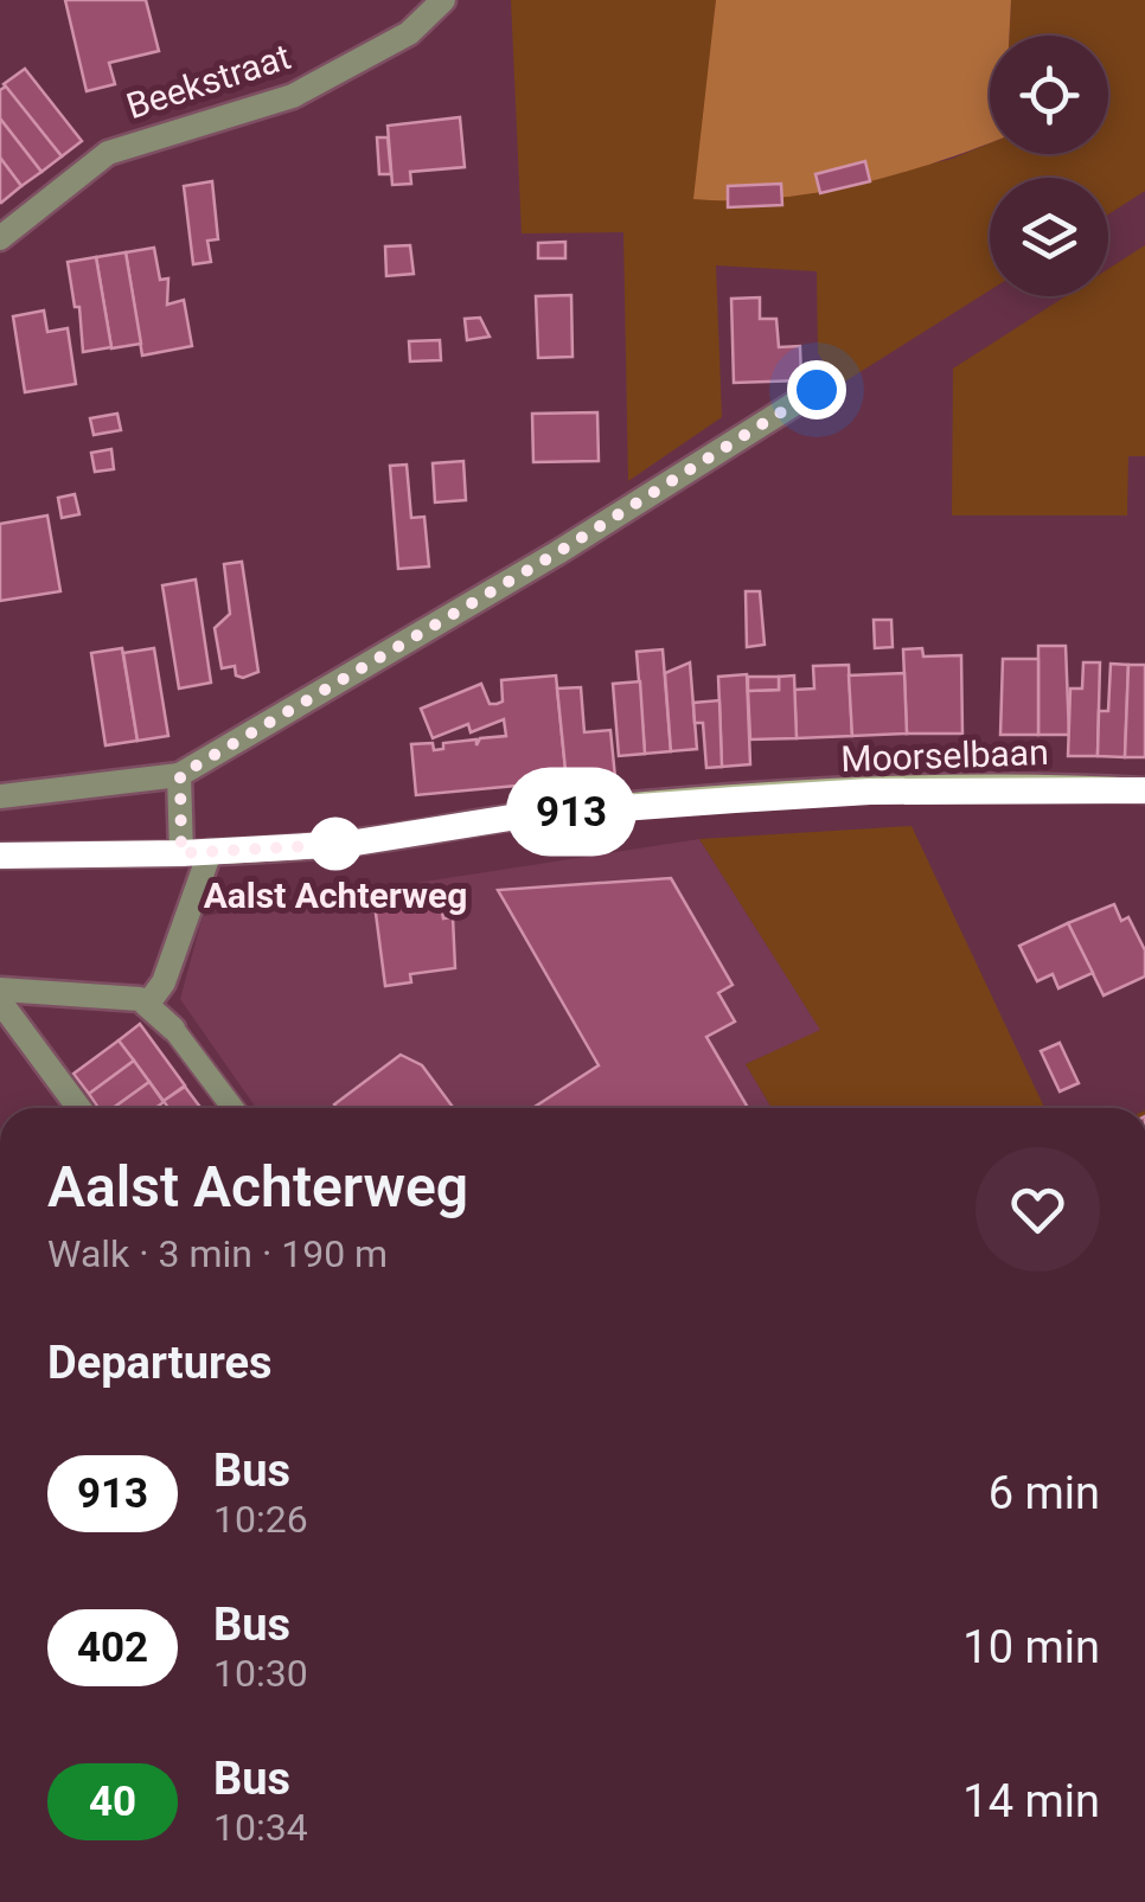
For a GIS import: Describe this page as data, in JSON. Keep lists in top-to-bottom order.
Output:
{
  "streets": {
    "main road": ["Moorselbaan"],
    "street": ["Beekstraat"]
  },
  "places": ["Aalst Achterweg"],
  "lines": ["bus line 913"],
  "page": {
    "on_map": "913",
    "heading": [
      ["Aalst Achterweg", "Walk · 3 min · 190 m"],
      "Departures"
    ],
    "list": [
      {
        "mark": "913",
        "name": "Bus",
        "note": "10:26",
        "value": "6 min"
      },
      {
        "mark": "402",
        "name": "Bus",
        "note": "10:30",
        "value": "10 min"
      },
      {
        "mark": "40",
        "name": "Bus",
        "note": "10:34",
        "value": "14 min"
      }
    ]
  }
}
